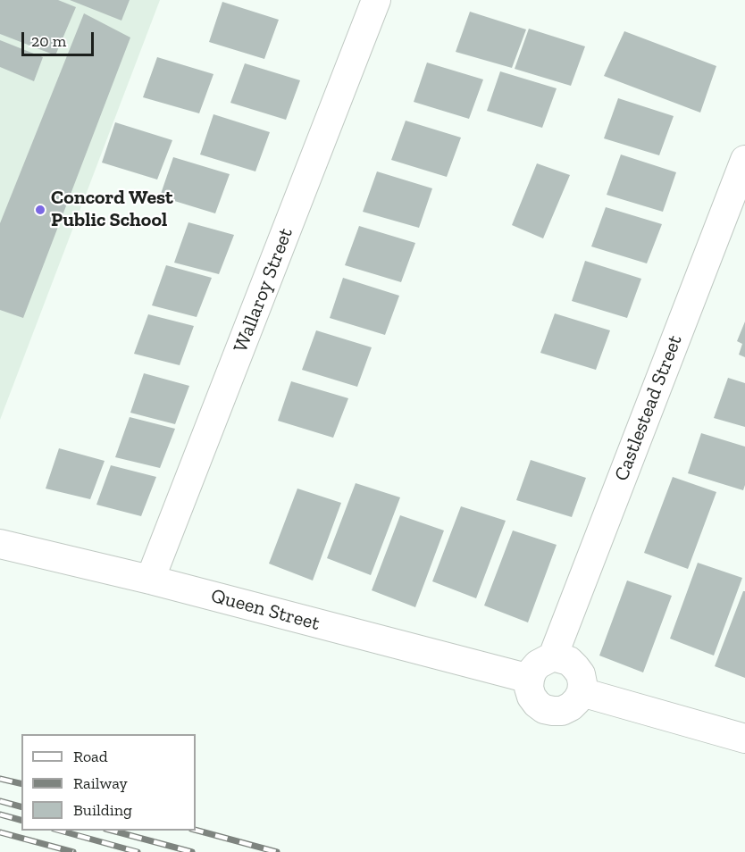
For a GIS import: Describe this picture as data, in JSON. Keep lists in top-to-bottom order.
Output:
{
  "streets": {
    "street": ["Wallaroy Street", "Castlestead Street", "Queen Street"]
  },
  "crossings": [
    ["Wallaroy Street", "Queen Street"],
    ["Castlestead Street", "Queen Street"]
  ],
  "places": ["Concord West Public School"],
  "legend": ["Road", "Railway", "Building"],
  "scale_bar": "20 m"
}
